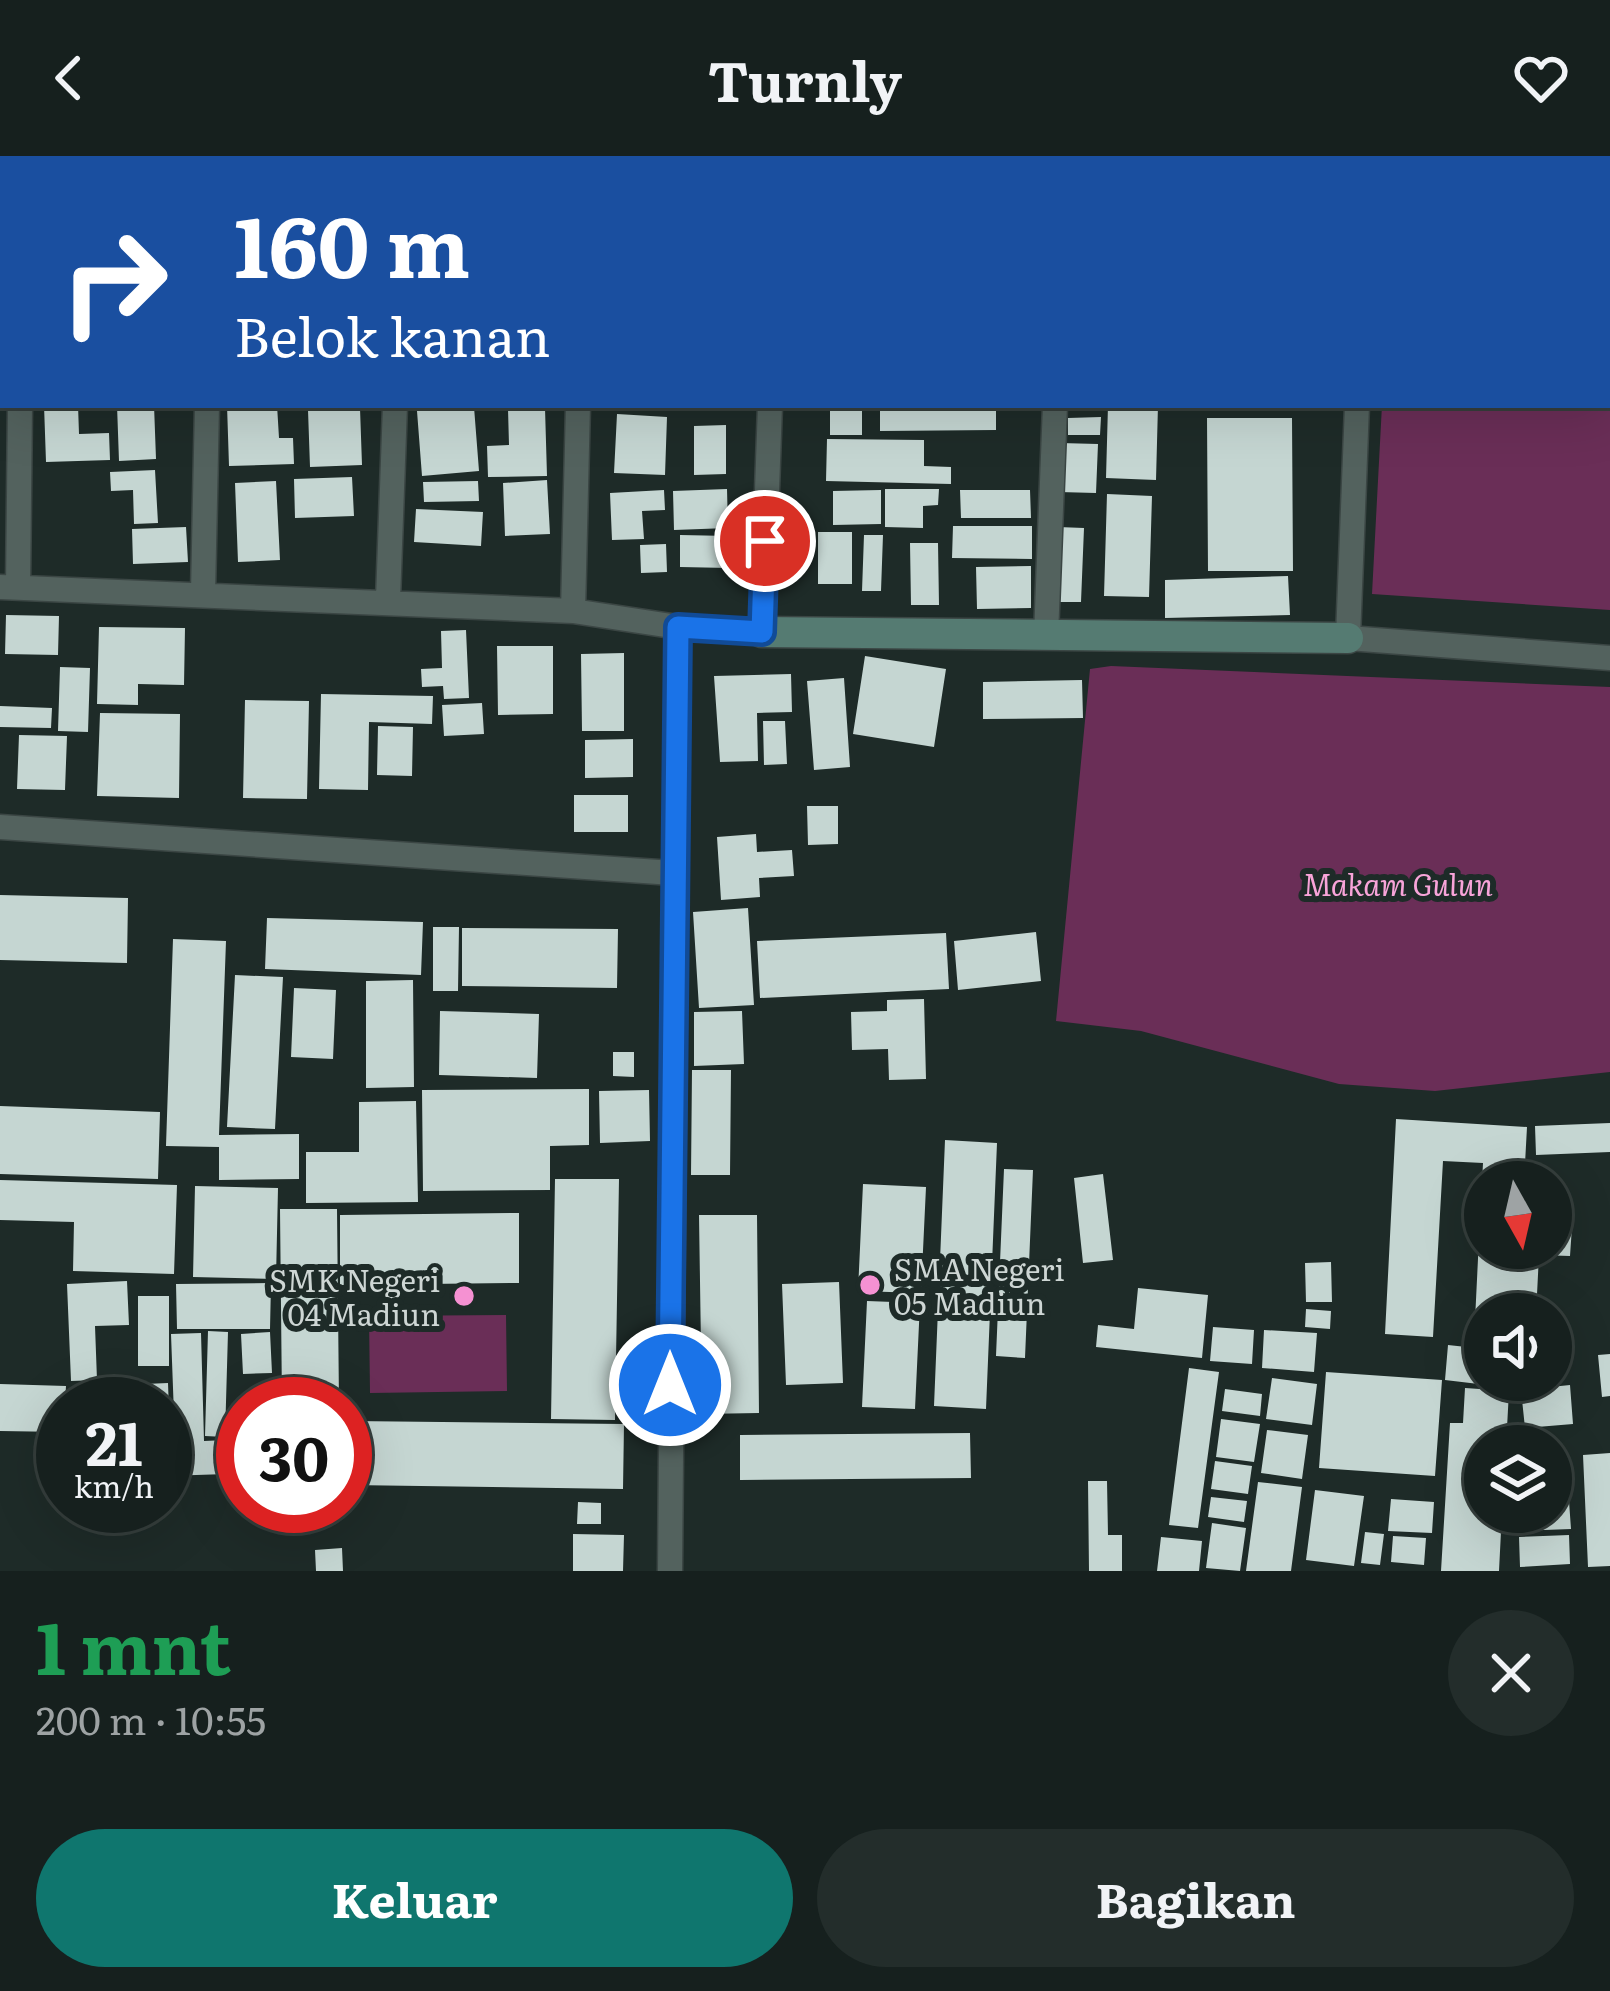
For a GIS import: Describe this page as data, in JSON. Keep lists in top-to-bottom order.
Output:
{
  "parks": ["Makam Gulun"],
  "places": ["SMA Negeri 05 Madiun", "SMK Negeri 04 Madiun"],
  "north": "bottom",
  "page": {
    "header": "Turnly",
    "turn": ["160 m", "Belok kanan"],
    "speed": "21 km/h",
    "limit": "30",
    "heading": ["1 mnt", "200 m · 10:55"],
    "buttons": ["Keluar", "Bagikan"]
  }
}
